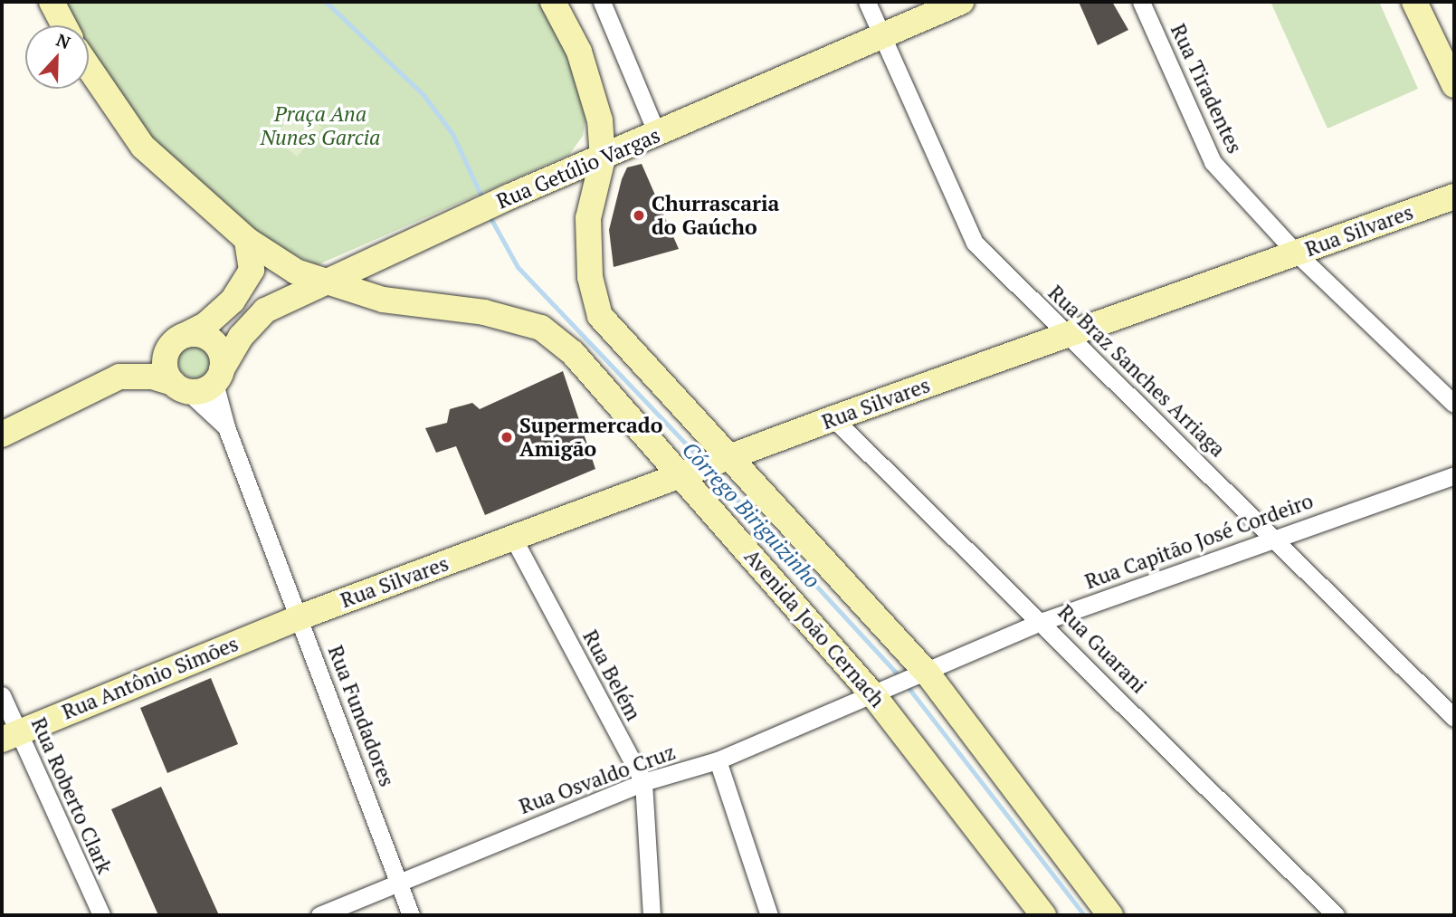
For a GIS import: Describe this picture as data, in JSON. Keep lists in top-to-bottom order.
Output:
{
  "streets": {
    "street": [
      "Rua Tiradentes",
      "Rua Getúlio Vargas",
      "Rua Silvares",
      "Rua Braz Sanches Arriaga",
      "Rua Capitão José Cordeiro",
      "Avenida João Cernach",
      "Rua Guarani",
      "Rua Belém",
      "Rua Antônio Simões",
      "Rua Fundadores",
      "Rua Osvaldo Cruz",
      "Rua Roberto Clark"
    ]
  },
  "crossings": [
    ["Rua Tiradentes", "Rua Silvares"],
    ["Rua Getúlio Vargas", "Rua Braz Sanches Arriaga"],
    ["Rua Getúlio Vargas", "Avenida João Cernach"],
    ["Rua Getúlio Vargas", "Rua Fundadores"],
    ["Rua Silvares", "Rua Braz Sanches Arriaga"],
    ["Rua Silvares", "Avenida João Cernach"],
    ["Rua Silvares", "Rua Guarani"],
    ["Rua Silvares", "Rua Belém"],
    ["Rua Silvares", "Rua Antônio Simões"],
    ["Rua Silvares", "Rua Fundadores"],
    ["Rua Braz Sanches Arriaga", "Rua Capitão José Cordeiro"],
    ["Rua Capitão José Cordeiro", "Avenida João Cernach"],
    ["Rua Capitão José Cordeiro", "Rua Guarani"],
    ["Rua Capitão José Cordeiro", "Rua Osvaldo Cruz"],
    ["Avenida João Cernach", "Rua Osvaldo Cruz"],
    ["Rua Belém", "Rua Osvaldo Cruz"],
    ["Rua Antônio Simões", "Rua Fundadores"],
    ["Rua Antônio Simões", "Rua Roberto Clark"],
    ["Rua Fundadores", "Rua Osvaldo Cruz"]
  ],
  "water": ["Córrego Biriguizinho"],
  "parks": ["Praça Ana Nunes Garcia"],
  "places": ["Churrascaria do Gaúcho", "Supermercado Amigão"],
  "north": "top"
}
